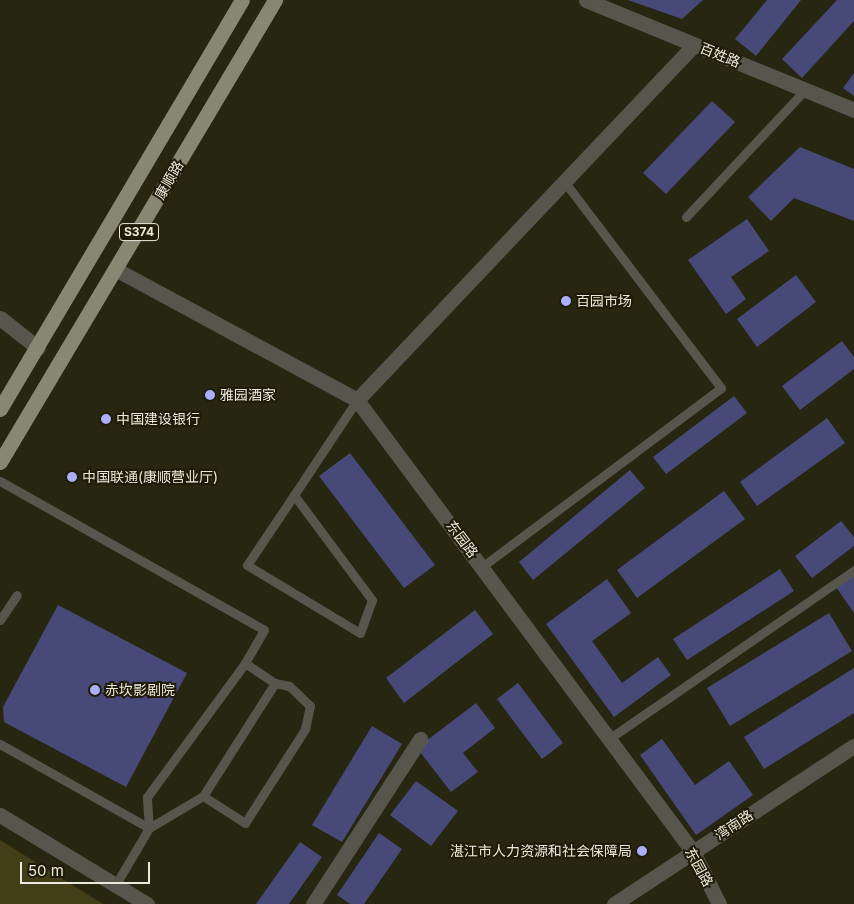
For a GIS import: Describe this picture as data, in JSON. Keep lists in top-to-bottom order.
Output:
{
  "streets": {
    "main road": ["康顺路", "S374"],
    "street": ["百姓路", "东园路", "湾南路"]
  },
  "crossings": [
    ["康顺路", "东园路"],
    ["东园路", "湾南路"]
  ],
  "places": [
    "百园市场",
    "雅园酒家",
    "中国建设银行",
    "中国联通(康顺营业厅)",
    "赤坎影剧院",
    "湛江市人力资源和社会保障局"
  ],
  "scale_bar": "50 m"
}
